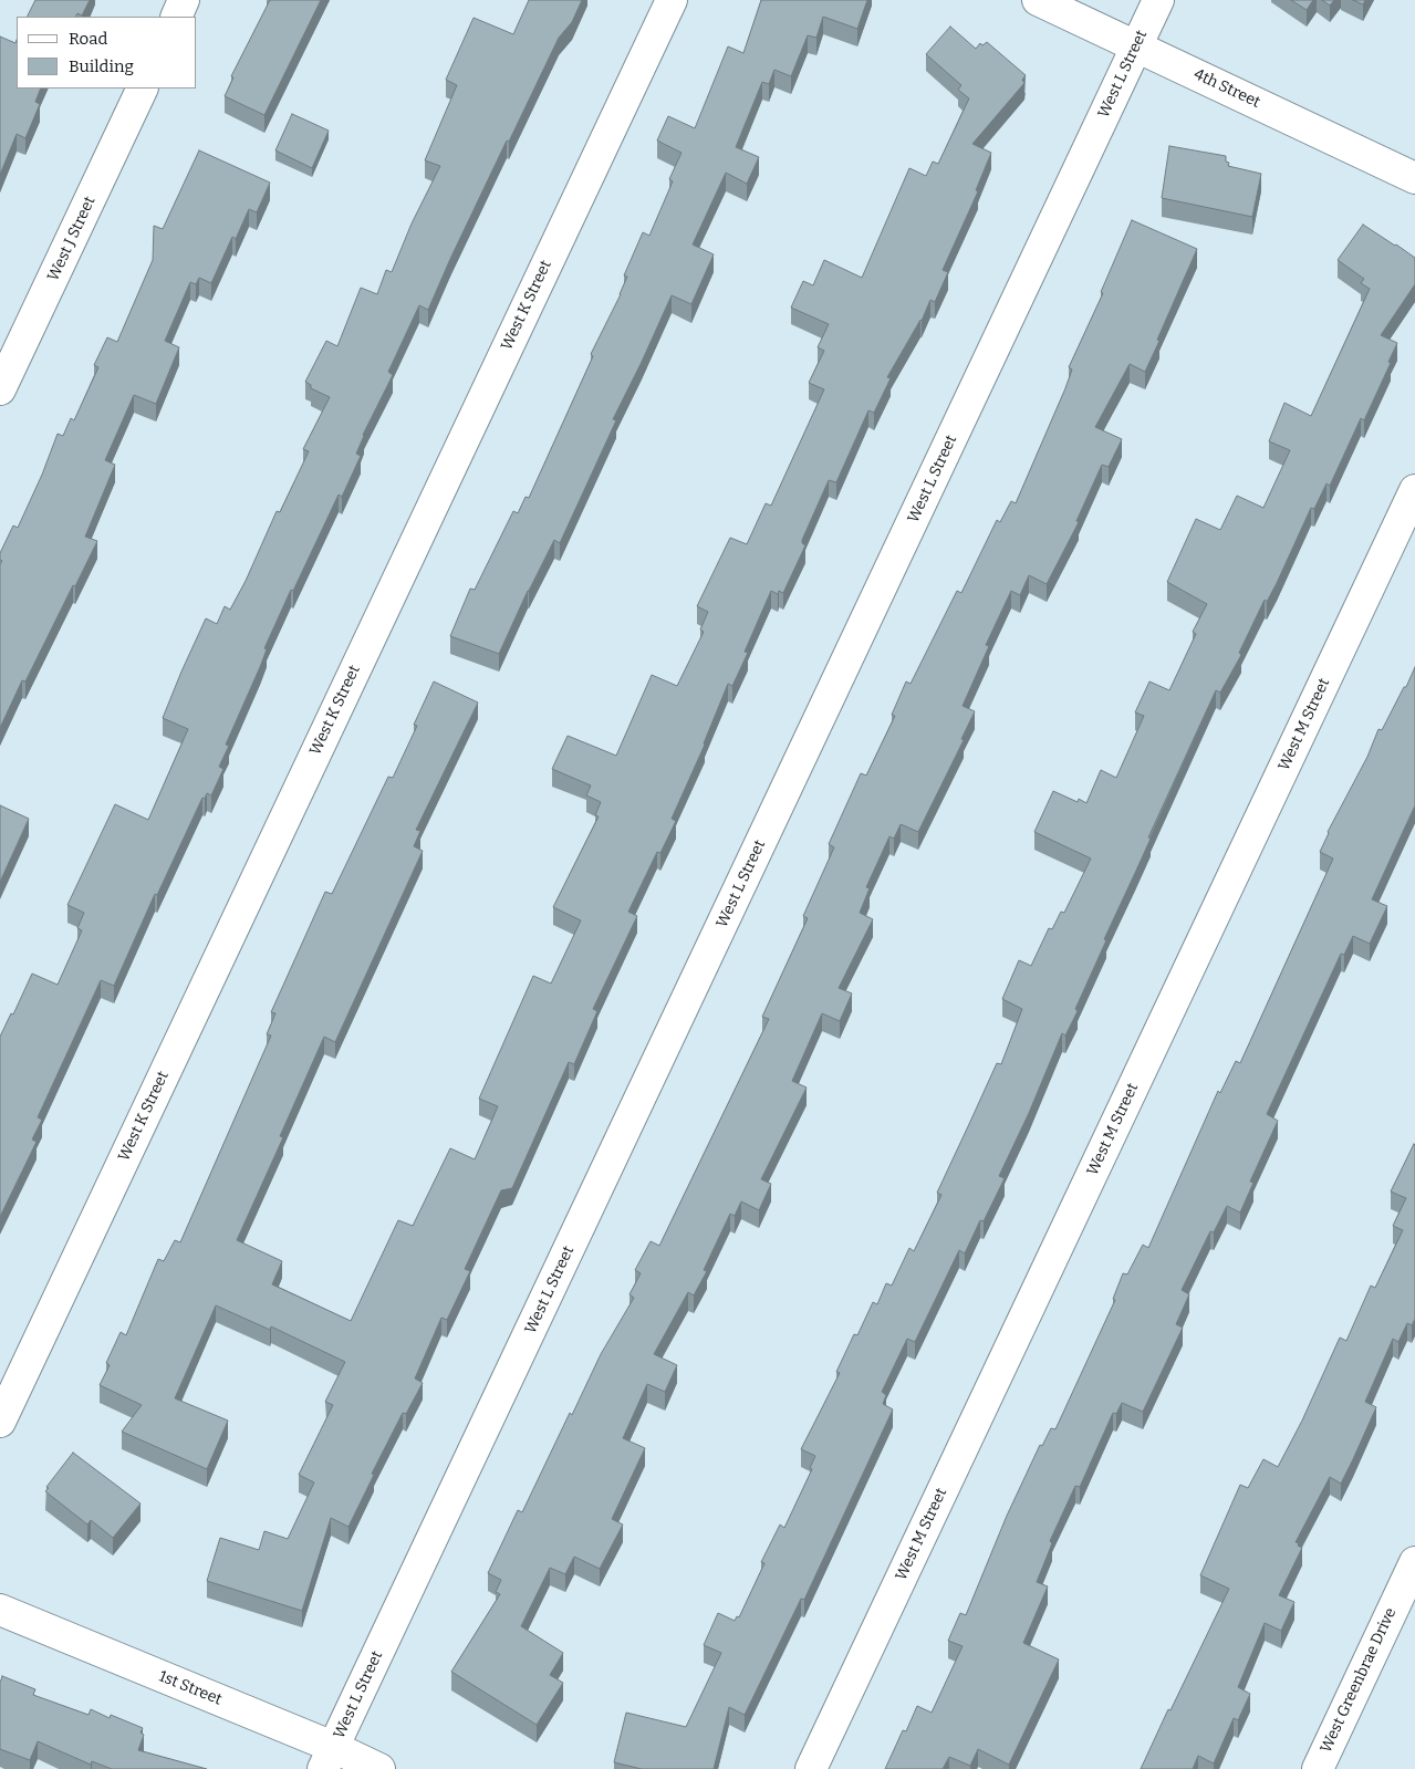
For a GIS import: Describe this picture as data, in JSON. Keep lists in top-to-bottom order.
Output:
{
  "streets": {
    "street": [
      "West L Street",
      "4th Street",
      "West J Street",
      "West K Street",
      "West M Street",
      "West Greenbrae Drive",
      "1st Street"
    ]
  },
  "crossings": [
    ["West L Street", "4th Street"],
    ["West L Street", "1st Street"]
  ],
  "legend": ["Road", "Building"]
}
